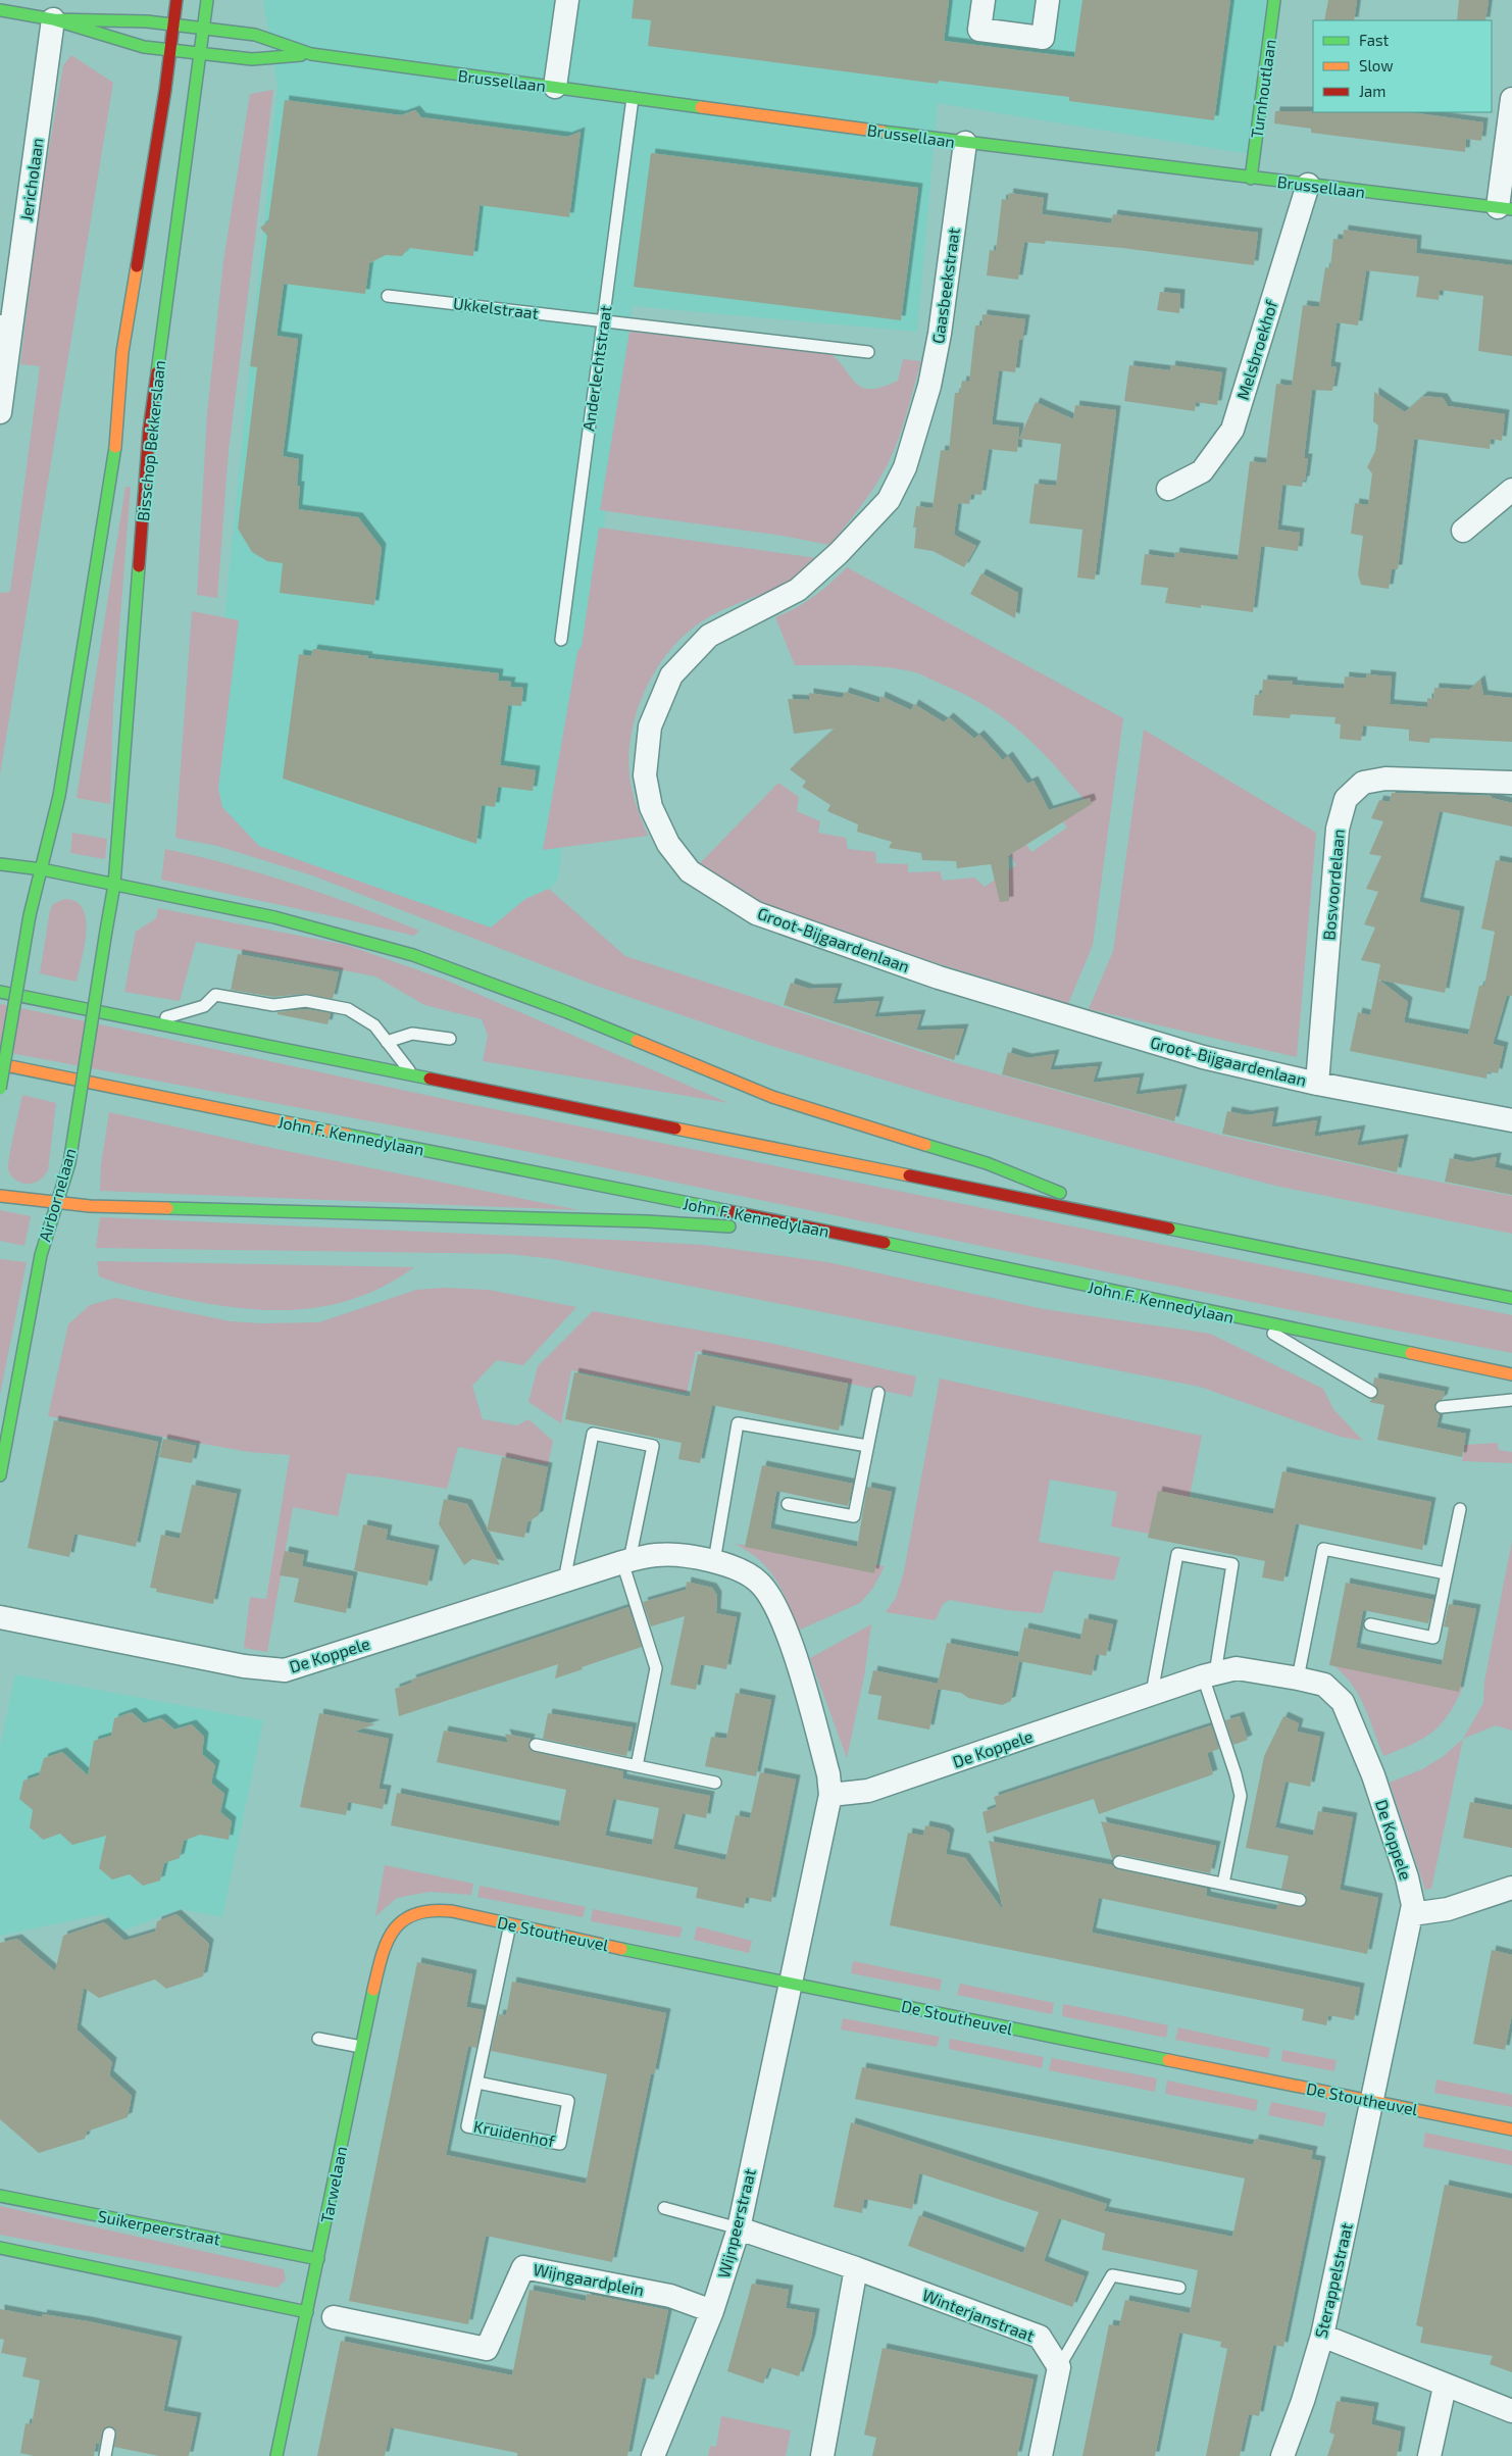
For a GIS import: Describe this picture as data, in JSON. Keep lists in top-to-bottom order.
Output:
{
  "streets": {
    "main road": [
      "Brussellaan",
      "Turnhoutlaan",
      "Bisschop Bekkerslaan",
      "John F. Kennedylaan",
      "Airbornelaan",
      "De Stoutheuvel",
      "Tarwelaan",
      "Suikerpeerstraat"
    ],
    "street": [
      "Jericholaan",
      "Gaasbeekstraat",
      "Melsbroekhof",
      "Bosvoordelaan",
      "Groot-Bijgaardenlaan",
      "De Koppele",
      "Wijnpeerstraat",
      "Wijngaardplein",
      "Sterappelstraat",
      "Winterjanstraat"
    ],
    "lane": ["Ukkelstraat", "Anderlechtstraat", "Kruidenhof"]
  },
  "crossings": [
    ["Brussellaan", "Turnhoutlaan"],
    ["Brussellaan", "Jericholaan"],
    ["Brussellaan", "Gaasbeekstraat"],
    ["Brussellaan", "Melsbroekhof"],
    ["Brussellaan", "Anderlechtstraat"],
    ["Brussellaan", "Bisschop Bekkerslaan"],
    ["Gaasbeekstraat", "Groot-Bijgaardenlaan"],
    ["Ukkelstraat", "Anderlechtstraat"],
    ["Bisschop Bekkerslaan", "Airbornelaan"],
    ["Bosvoordelaan", "Groot-Bijgaardenlaan"],
    ["De Koppele", "De Stoutheuvel"],
    ["De Koppele", "Wijnpeerstraat"],
    ["De Koppele", "Sterappelstraat"],
    ["De Stoutheuvel", "Kruidenhof"],
    ["De Stoutheuvel", "Tarwelaan"],
    ["De Stoutheuvel", "Wijnpeerstraat"],
    ["De Stoutheuvel", "Sterappelstraat"],
    ["Tarwelaan", "Suikerpeerstraat"],
    ["Wijnpeerstraat", "Wijngaardplein"],
    ["Wijnpeerstraat", "Winterjanstraat"]
  ],
  "legend": ["Fast", "Slow", "Jam"]
}
